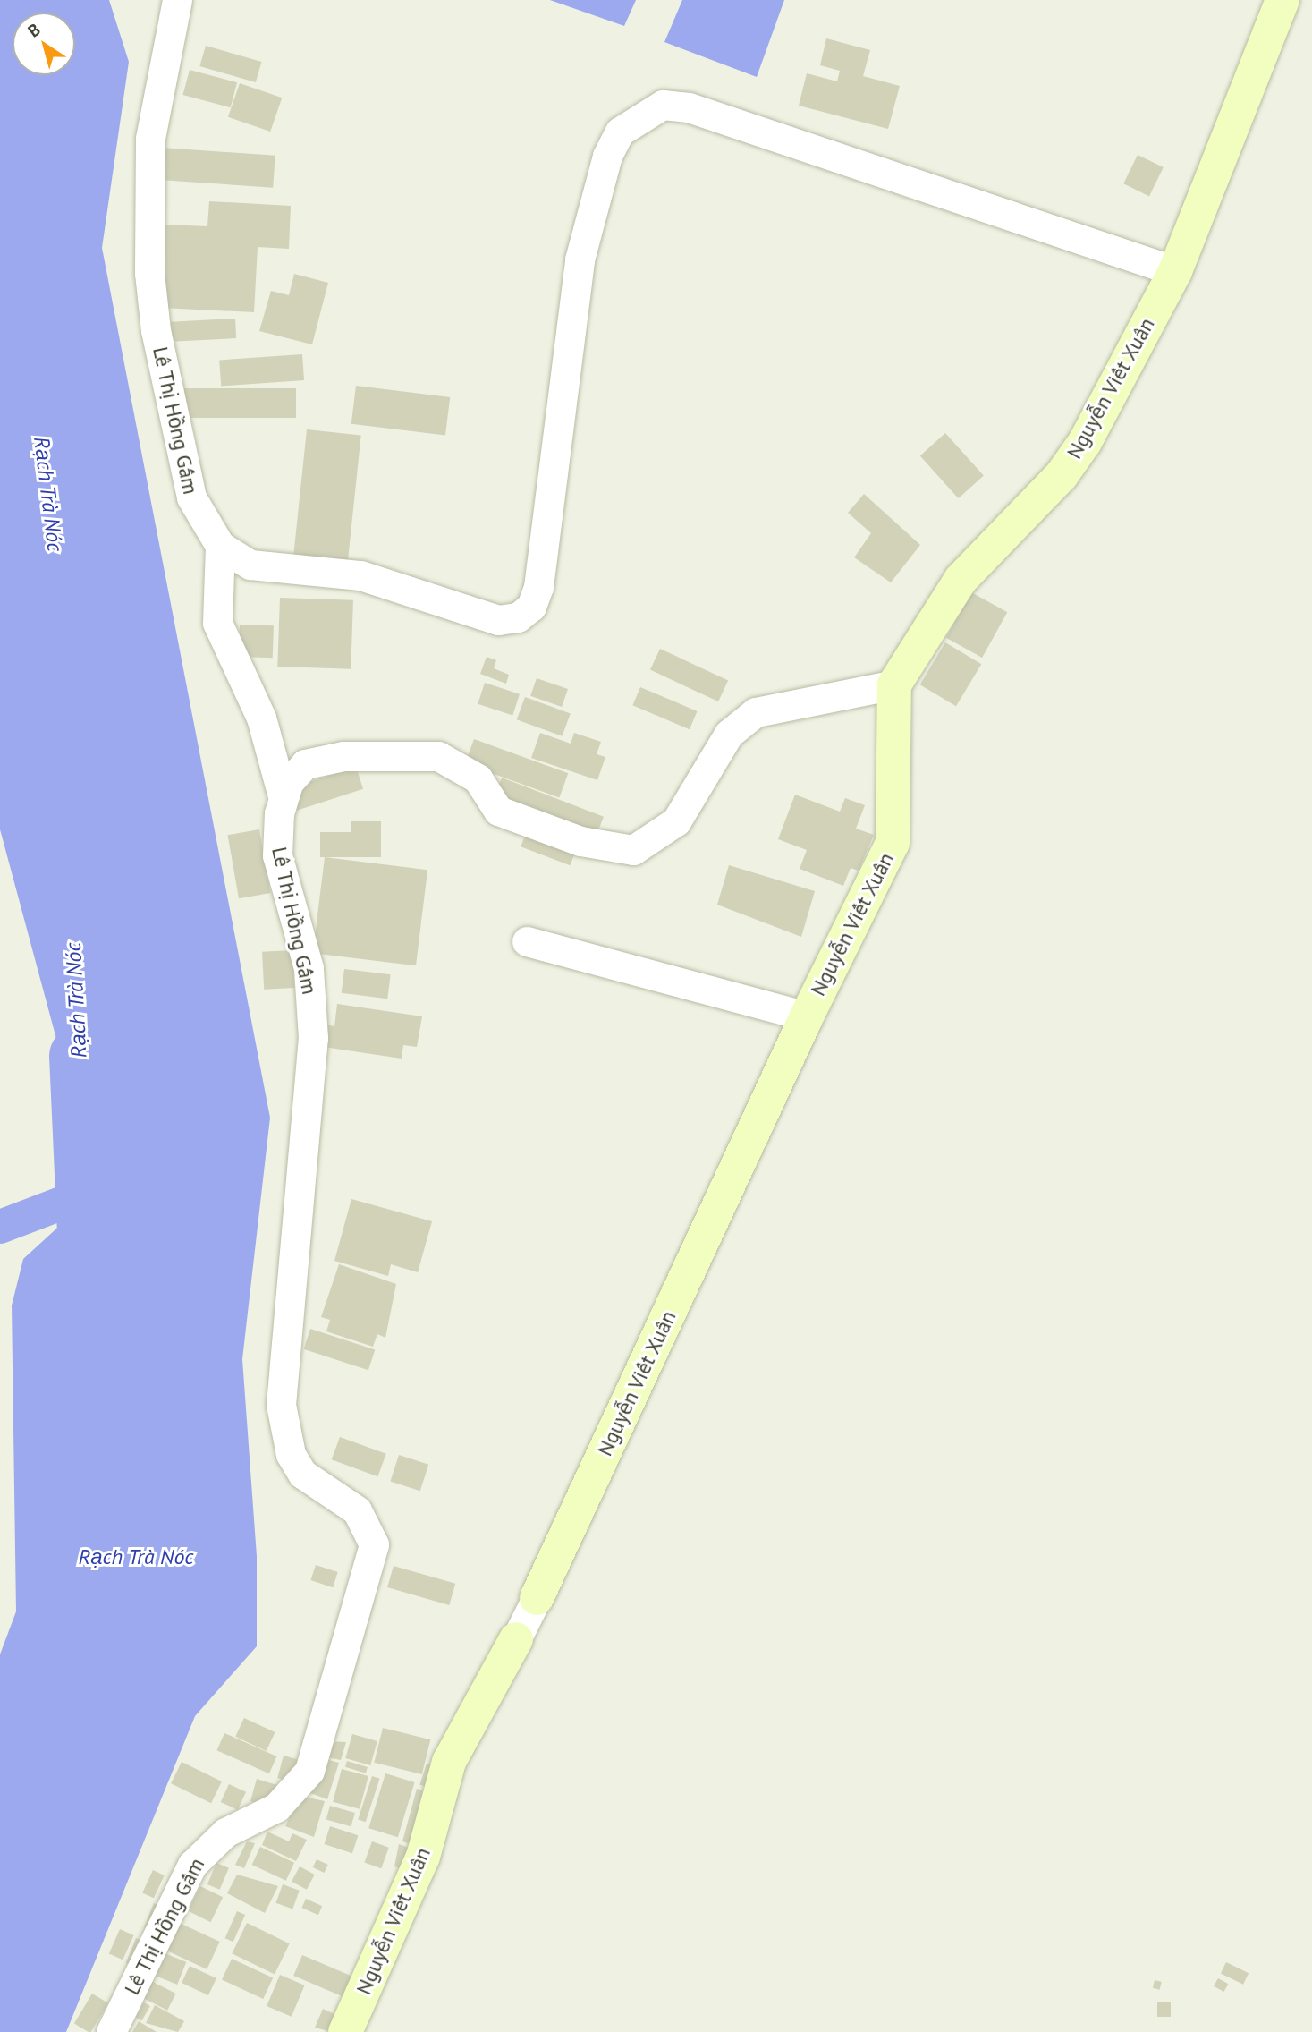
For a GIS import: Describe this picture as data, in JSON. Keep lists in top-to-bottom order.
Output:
{
  "streets": {
    "street": ["Nguyễn Viết Xuân", "Lê Thị Hồng Gấm"]
  },
  "water": ["Rạch Trà Nóc"],
  "north": "top left"
}
